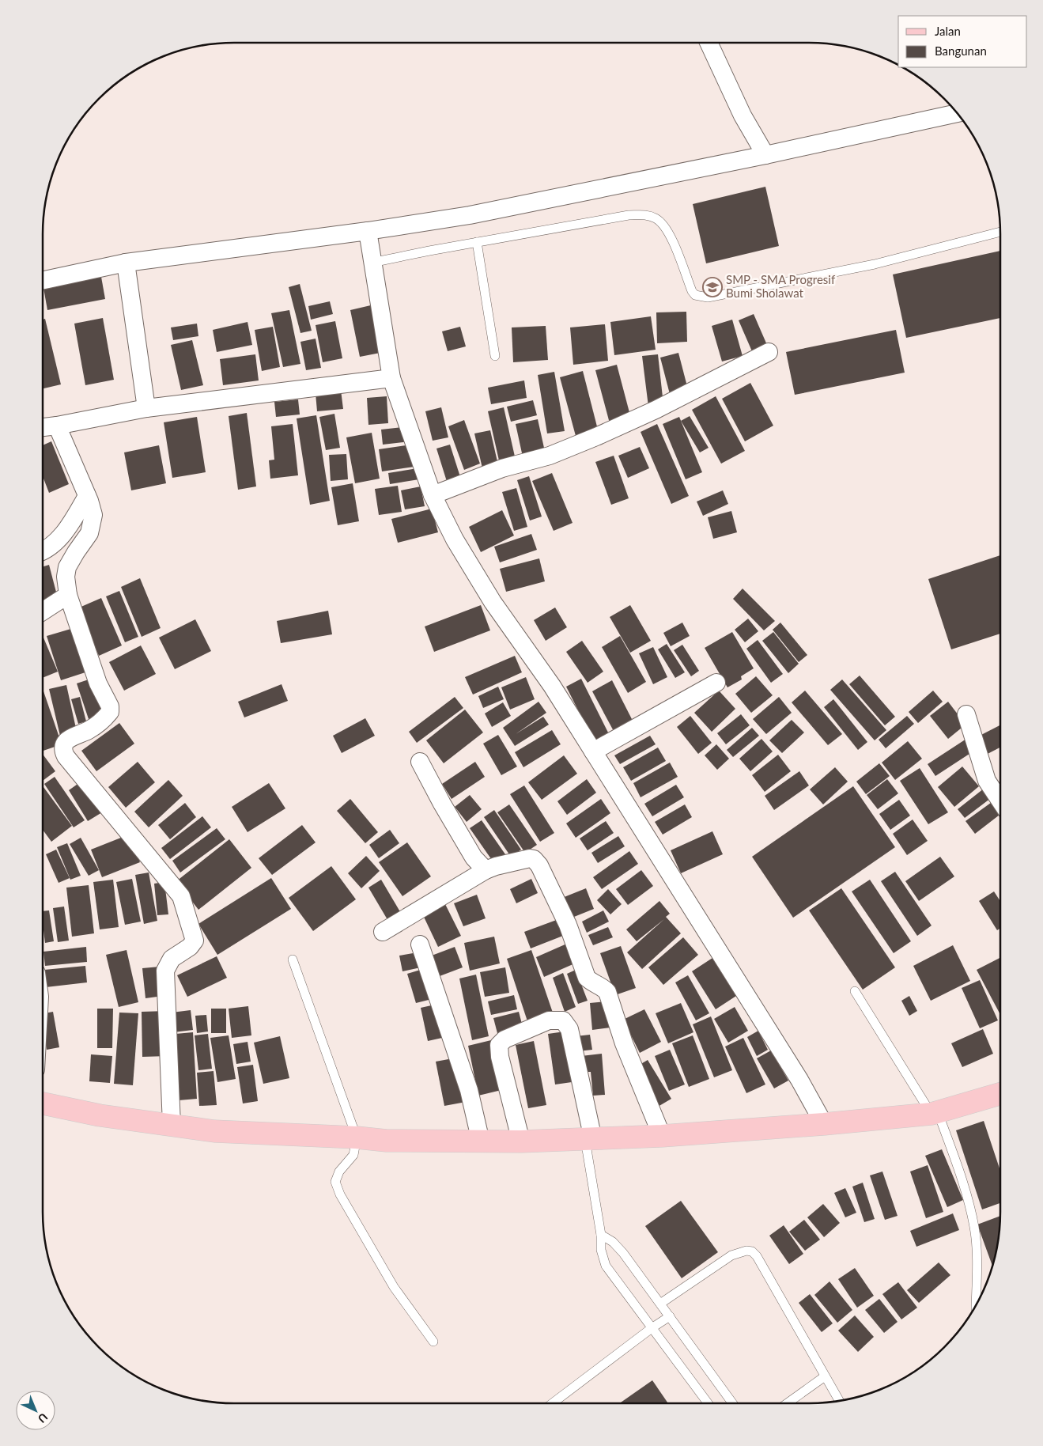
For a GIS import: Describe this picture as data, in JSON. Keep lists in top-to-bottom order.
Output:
{
  "places": {
    "school or university": ["SMP - SMA Progresif Bumi Sholawat"]
  },
  "legend": ["Jalan", "Bangunan"],
  "north": "bottom right"
}
